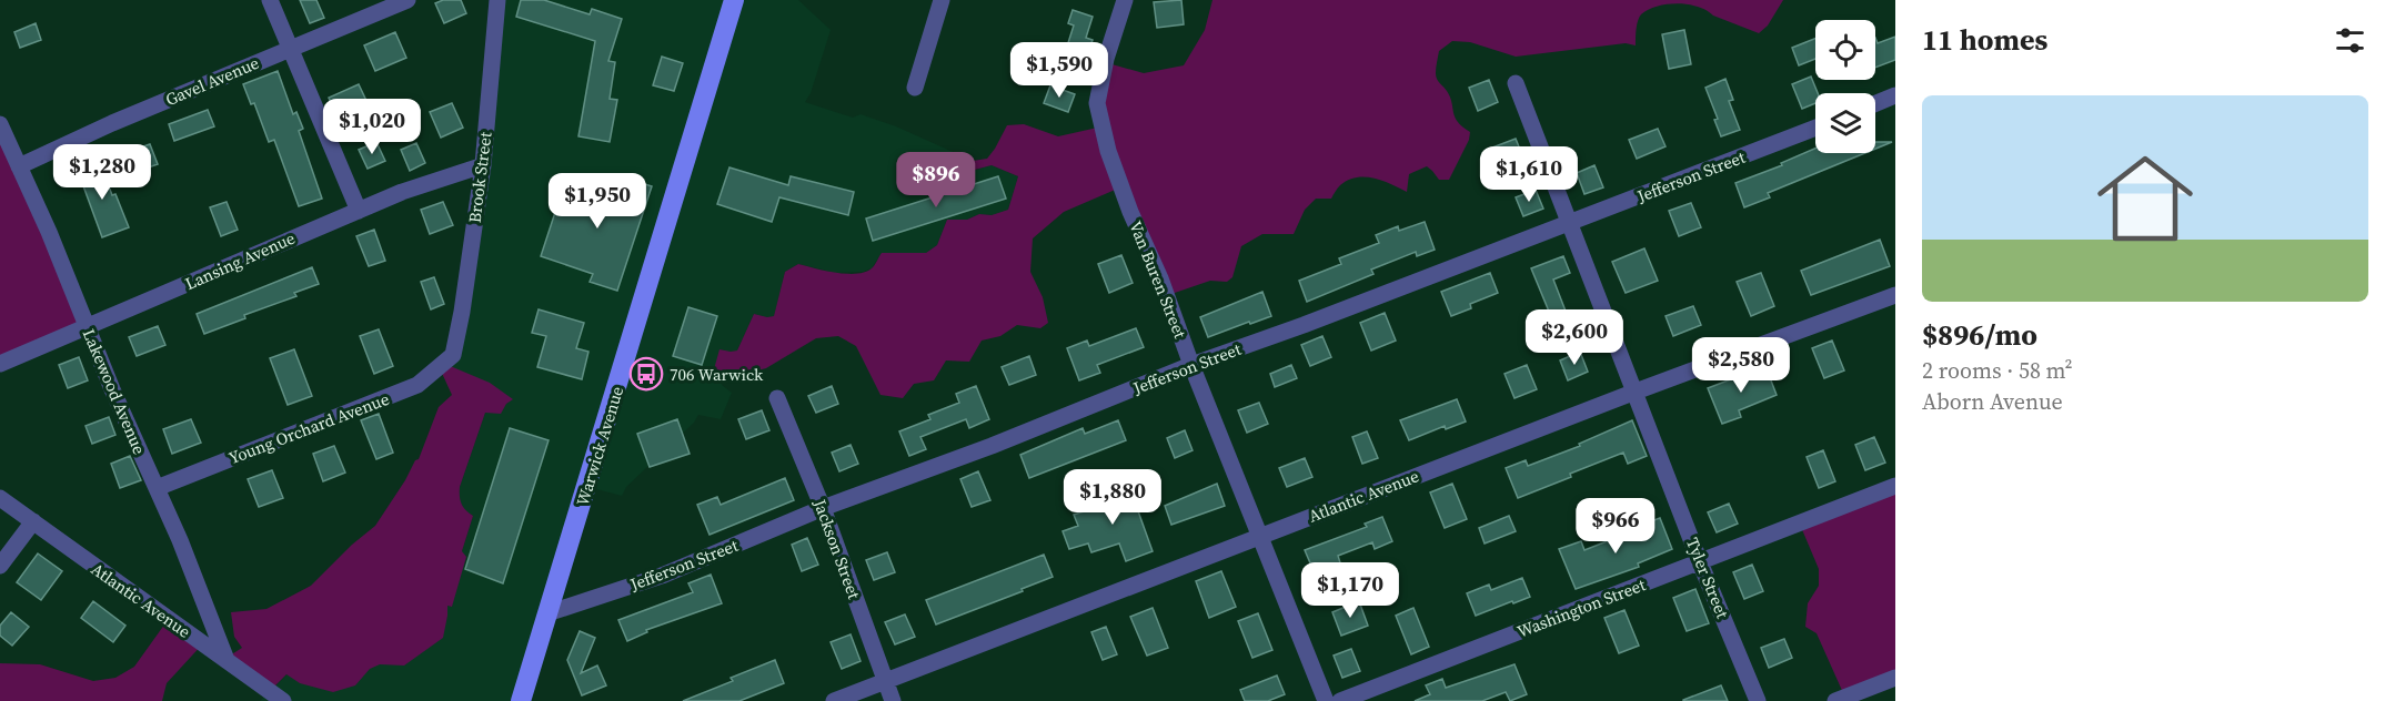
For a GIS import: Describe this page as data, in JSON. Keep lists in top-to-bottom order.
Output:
{
  "streets": {
    "main road": ["Warwick Avenue"],
    "street": [
      "Gavel Avenue",
      "Jefferson Street",
      "Brook Street",
      "Lansing Avenue",
      "Van Buren Street",
      "Lakewood Avenue",
      "Young Orchard Avenue",
      "Atlantic Avenue",
      "Jackson Street",
      "Tyler Street",
      "Washington Street"
    ]
  },
  "crossings": [
    ["Gavel Avenue", "Lakewood Avenue"],
    ["Jefferson Street", "Van Buren Street"],
    ["Jefferson Street", "Warwick Avenue"],
    ["Jefferson Street", "Jackson Street"],
    ["Jefferson Street", "Tyler Street"],
    ["Brook Street", "Lansing Avenue"],
    ["Brook Street", "Young Orchard Avenue"],
    ["Lansing Avenue", "Lakewood Avenue"],
    ["Van Buren Street", "Atlantic Avenue"],
    ["Lakewood Avenue", "Young Orchard Avenue"],
    ["Lakewood Avenue", "Atlantic Avenue"],
    ["Atlantic Avenue", "Jackson Street"],
    ["Atlantic Avenue", "Tyler Street"],
    ["Tyler Street", "Washington Street"]
  ],
  "places": {
    "bus stop": ["706 Warwick"]
  },
  "page": {
    "heading": "11 homes",
    "price": [
      "$1,590",
      "$1,020",
      "$1,280",
      "$1,610",
      "$896",
      "$1,950",
      "$2,600",
      "$2,580",
      "$1,880",
      "$966",
      "$1,170"
    ],
    "list": [
      {
        "name": "$896/mo",
        "note": "2 rooms · 58 m² · Aborn Avenue"
      }
    ]
  }
}
